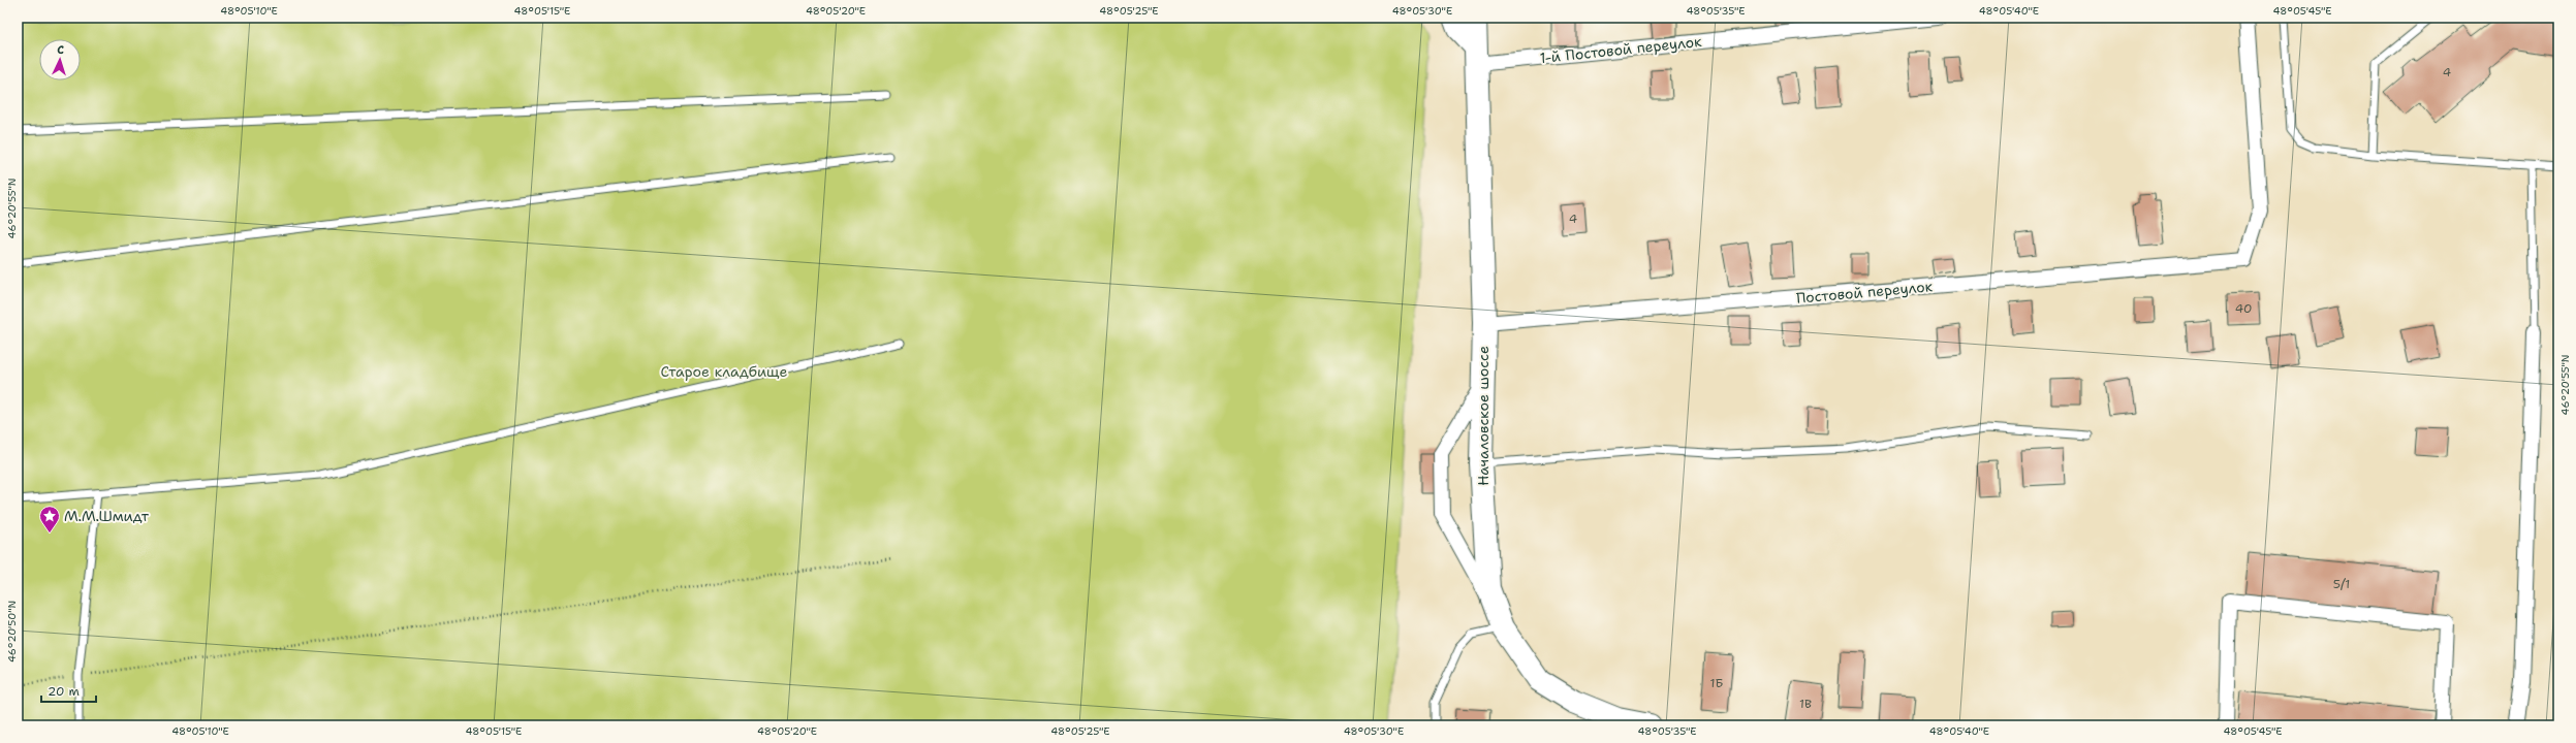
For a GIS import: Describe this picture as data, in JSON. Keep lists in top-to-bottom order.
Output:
{
  "streets": {
    "main road": ["Началовское шоссе"],
    "street": ["1-й Постовой переулок", "Постовой переулок"]
  },
  "crossings": [
    ["1-й Постовой переулок", "Началовское шоссе"],
    ["Постовой переулок", "Началовское шоссе"]
  ],
  "parks": ["Старое кладбище"],
  "places": {
    "place": ["М.М.Шмидт"]
  },
  "house_numbers": [
    "4",
    "4",
    "40",
    "5/1",
    "1Б",
    "1В"
  ],
  "scale_bar": "20 m",
  "north": "top",
  "coordinates": [
    "48°05'10\"E",
    "48°05'15\"E",
    "48°05'20\"E",
    "48°05'25\"E",
    "48°05'30\"E",
    "48°05'35\"E",
    "48°05'40\"E",
    "48°05'45\"E",
    "46°20'55\"N",
    "46°20'50\"N"
  ]
}
